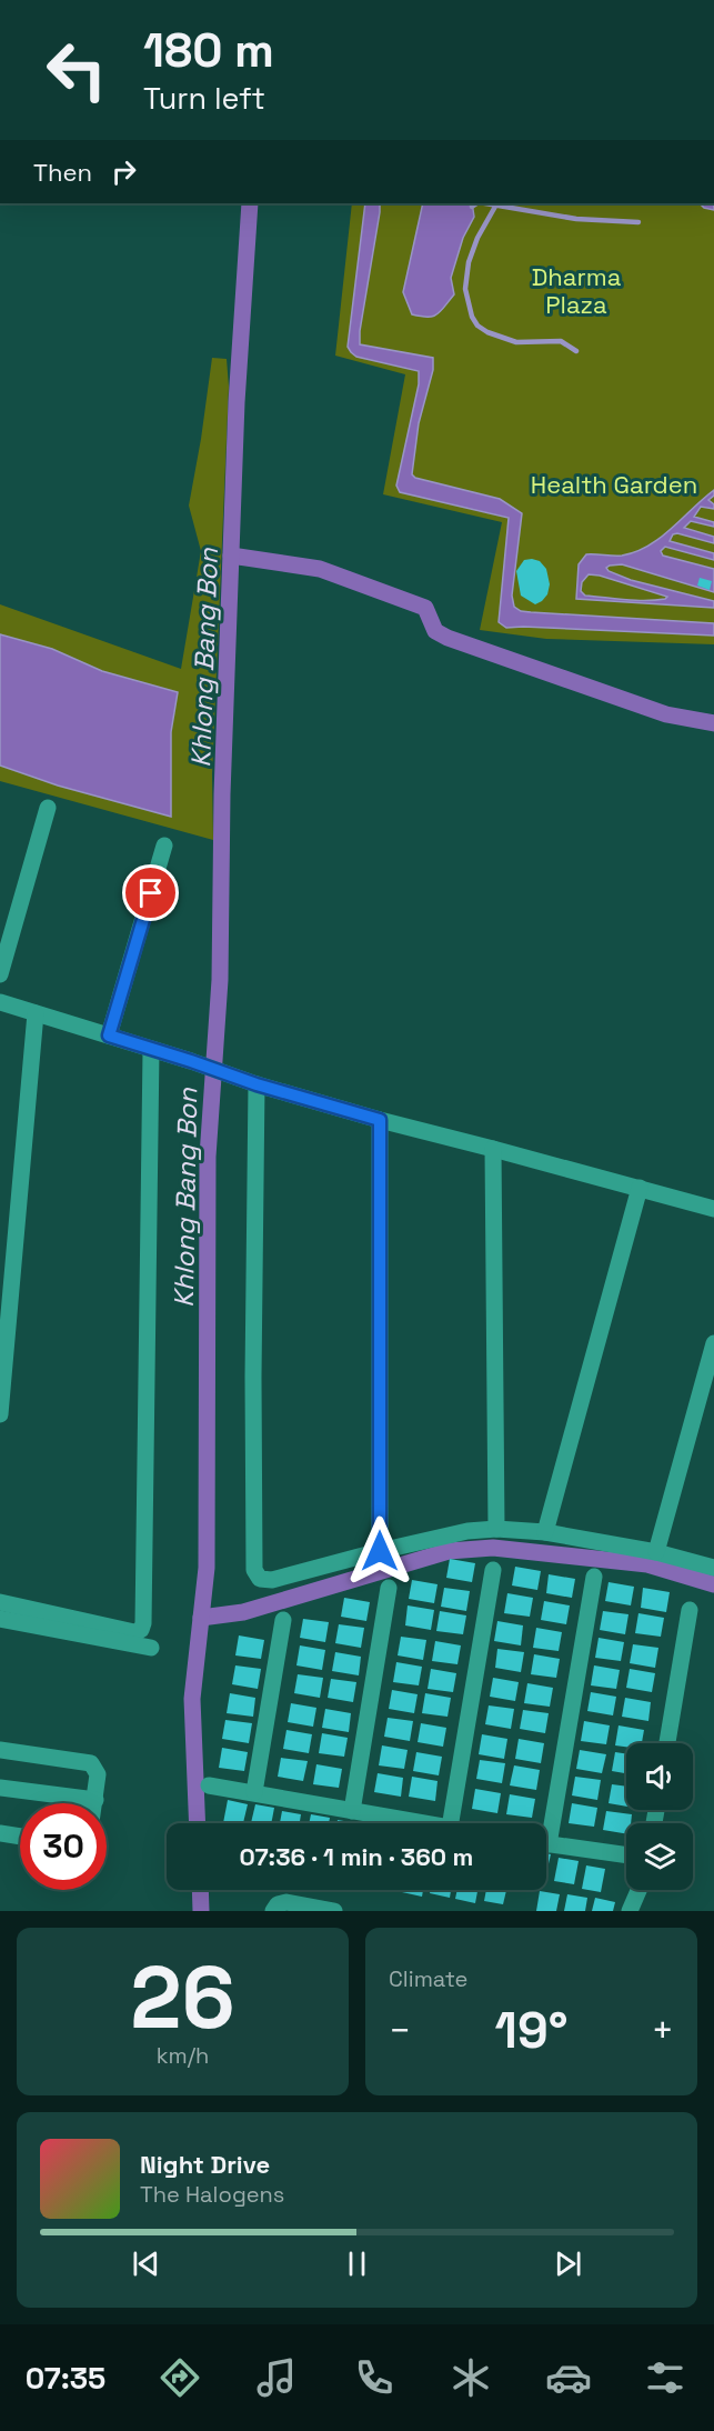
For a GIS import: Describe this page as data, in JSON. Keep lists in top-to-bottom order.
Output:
{
  "water": ["Khlong Bang Bon"],
  "parks": ["Dharma Plaza", "Health Garden"],
  "page": {
    "turn": ["180 m", "Turn left"],
    "then": "Then",
    "limit": "30",
    "trip": "07:36 · 1 min · 360 m",
    "tile": [
      ["26", "km/h"],
      "Climate"
    ],
    "heat": ["−", "19°", "+"],
    "song": ["Night Drive", "The Halogens"],
    "tabs": "07:35"
  }
}
